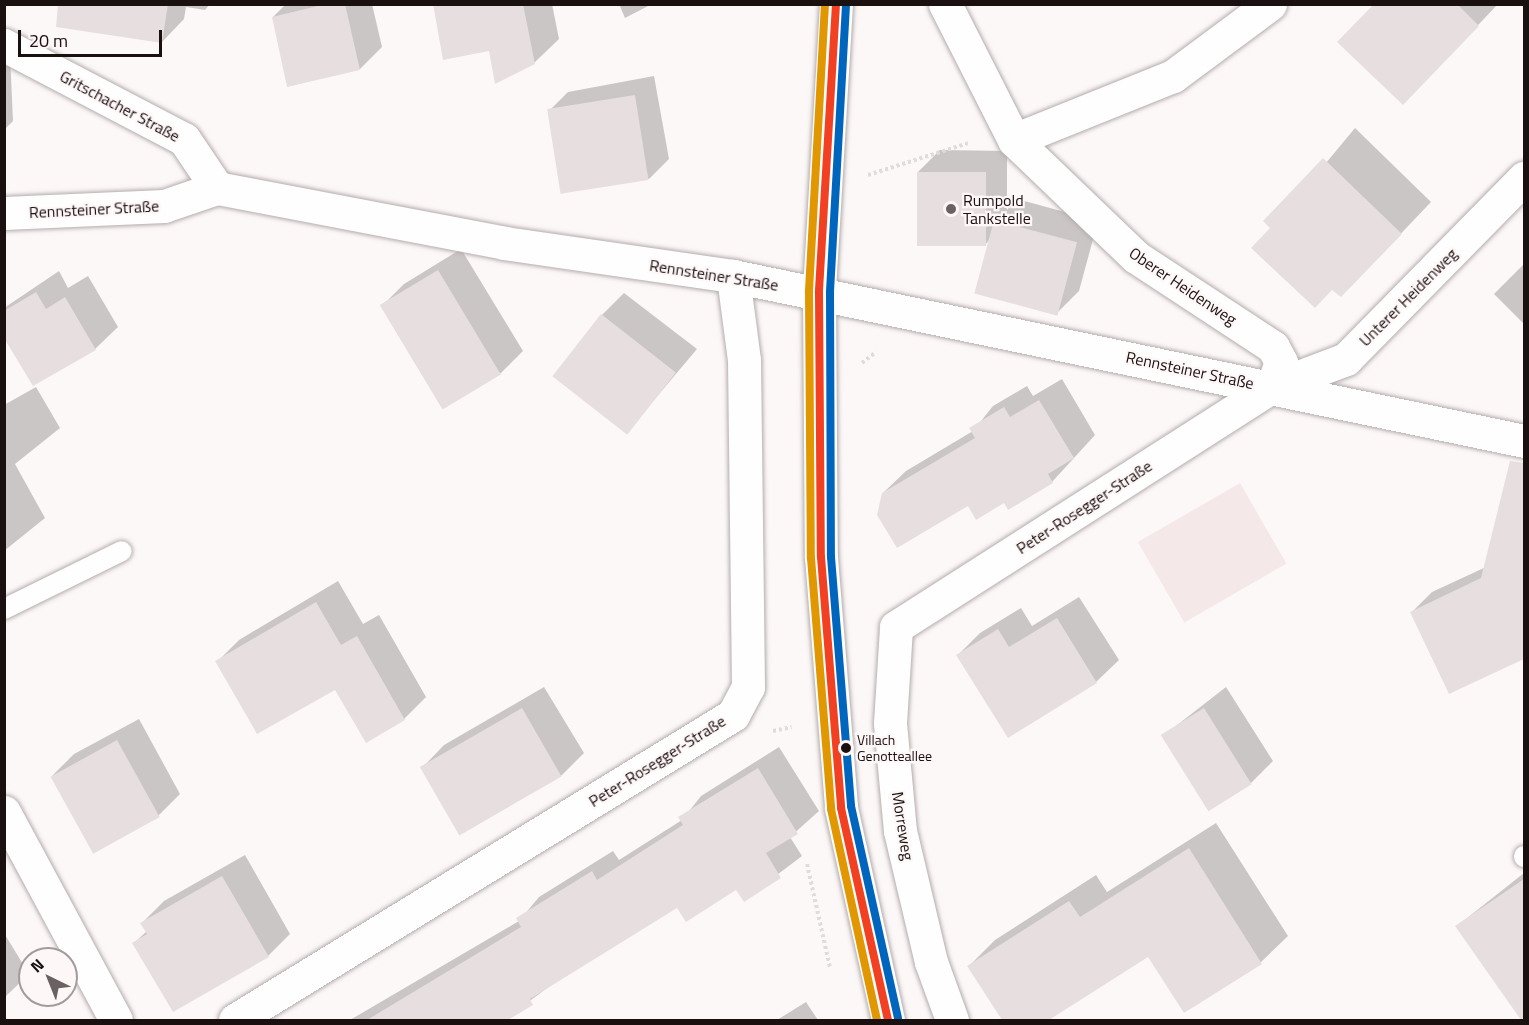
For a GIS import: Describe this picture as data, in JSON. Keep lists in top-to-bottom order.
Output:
{
  "streets": {
    "street": [
      "Gritschacher Straße",
      "Rennsteiner Straße",
      "Oberer Heidenweg",
      "Unterer Heidenweg",
      "Peter-Rosegger-Straße",
      "Morreweg"
    ]
  },
  "crossings": [
    ["Gritschacher Straße", "Rennsteiner Straße"],
    ["Rennsteiner Straße", "Oberer Heidenweg"],
    ["Rennsteiner Straße", "Unterer Heidenweg"],
    ["Rennsteiner Straße", "Peter-Rosegger-Straße"],
    ["Oberer Heidenweg", "Unterer Heidenweg"],
    ["Oberer Heidenweg", "Peter-Rosegger-Straße"],
    ["Unterer Heidenweg", "Peter-Rosegger-Straße"],
    ["Peter-Rosegger-Straße", "Morreweg"]
  ],
  "places": ["Rumpold Tankstelle", "Villach Genotteallee"],
  "scale_bar": "20 m",
  "north": "top left"
}
